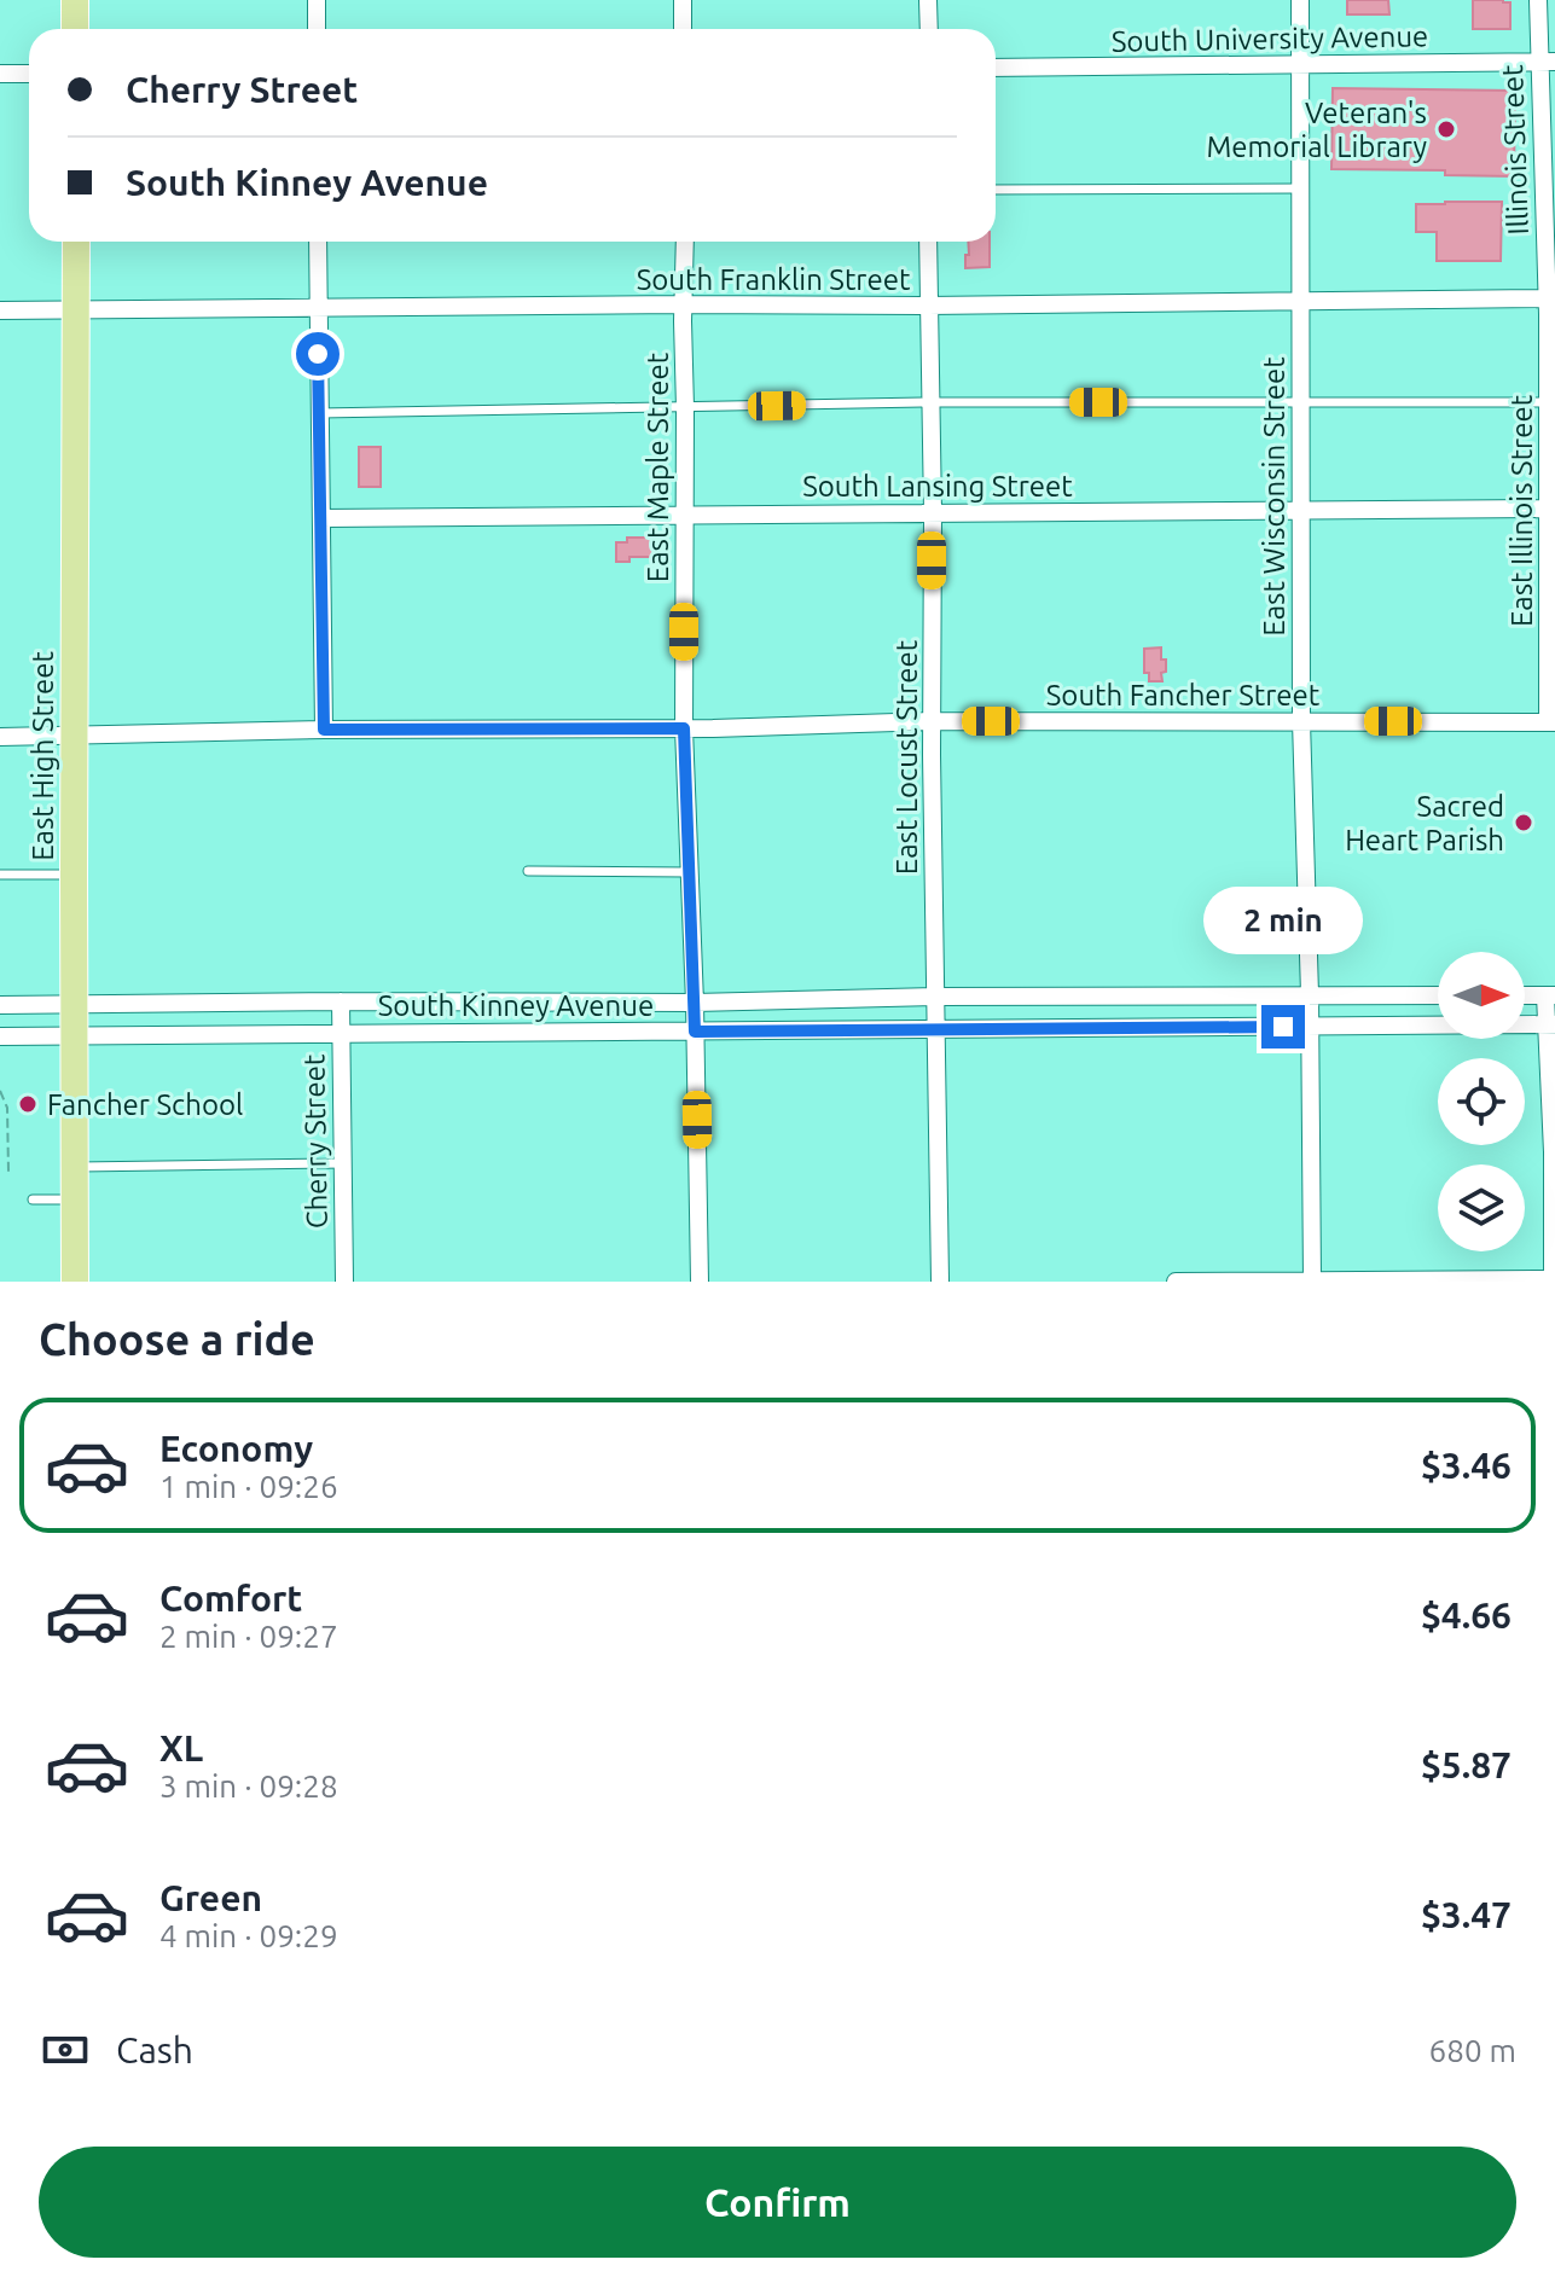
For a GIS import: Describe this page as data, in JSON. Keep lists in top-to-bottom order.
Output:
{
  "streets": {
    "main road": ["East High Street"],
    "street": [
      "South University Avenue",
      "Illinois Street",
      "South Franklin Street",
      "East Maple Street",
      "South Lansing Street",
      "East Wisconsin Street",
      "East Illinois Street",
      "South Fancher Street",
      "East Locust Street",
      "South Kinney Avenue",
      "Cherry Street"
    ]
  },
  "crossings": [
    ["South University Avenue", "Illinois Street"],
    ["South University Avenue", "East Wisconsin Street"],
    ["Illinois Street", "South Franklin Street"],
    ["Illinois Street", "East Illinois Street"],
    ["South Franklin Street", "East Maple Street"],
    ["South Franklin Street", "East Wisconsin Street"],
    ["South Franklin Street", "East Illinois Street"],
    ["South Franklin Street", "East High Street"],
    ["South Franklin Street", "East Locust Street"],
    ["East Maple Street", "South Lansing Street"],
    ["East Maple Street", "South Fancher Street"],
    ["East Maple Street", "South Kinney Avenue"],
    ["South Lansing Street", "East Wisconsin Street"],
    ["South Lansing Street", "East Illinois Street"],
    ["South Lansing Street", "East Locust Street"],
    ["East Wisconsin Street", "South Fancher Street"],
    ["East Wisconsin Street", "South Kinney Avenue"],
    ["East Illinois Street", "South Fancher Street"],
    ["South Fancher Street", "East High Street"],
    ["South Fancher Street", "East Locust Street"],
    ["East High Street", "South Kinney Avenue"],
    ["East Locust Street", "South Kinney Avenue"],
    ["South Kinney Avenue", "Cherry Street"]
  ],
  "places": ["Veteran's Memorial Library", "Sacred Heart Parish", "Fancher School"],
  "north": "right",
  "page": {
    "banner": ["Cherry Street", "South Kinney Avenue"],
    "bubble": "2 min",
    "heading": "Choose a ride",
    "list": [
      {
        "name": "Economy",
        "note": "1 min · 09:26",
        "value": "$3.46"
      },
      {
        "name": "Comfort",
        "note": "2 min · 09:27",
        "value": "$4.66"
      },
      {
        "name": "XL",
        "note": "3 min · 09:28",
        "value": "$5.87"
      },
      {
        "name": "Green",
        "note": "4 min · 09:29",
        "value": "$3.47"
      }
    ],
    "pay": ["Cash", "680 m"],
    "buttons": "Confirm"
  }
}
